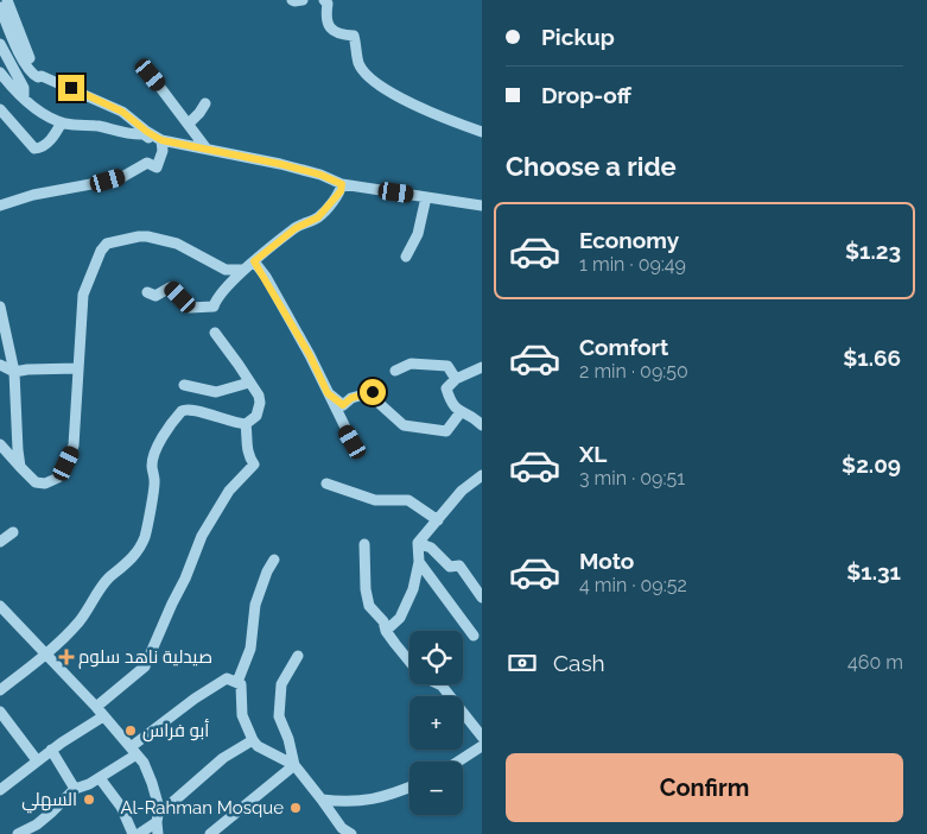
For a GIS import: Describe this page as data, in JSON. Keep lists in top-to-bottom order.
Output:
{
  "places": {
    "health": ["صيدلية ناهد سلوم"],
    "other": ["أبو فراس", "السهلي", "Al-Rahman Mosque"]
  },
  "page": {
    "banner": ["Pickup", "Drop-off"],
    "heading": "Choose a ride",
    "list": [
      {
        "name": "Economy",
        "note": "1 min · 09:49",
        "value": "$1.23"
      },
      {
        "name": "Comfort",
        "note": "2 min · 09:50",
        "value": "$1.66"
      },
      {
        "name": "XL",
        "note": "3 min · 09:51",
        "value": "$2.09"
      },
      {
        "name": "Moto",
        "note": "4 min · 09:52",
        "value": "$1.31"
      }
    ],
    "pay": ["Cash", "460 m"],
    "map_buttons": ["+", "−"],
    "buttons": "Confirm"
  }
}
